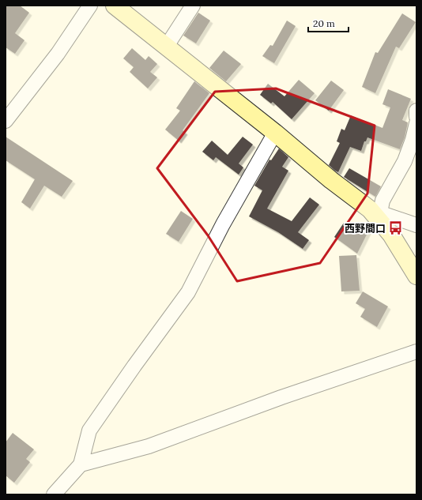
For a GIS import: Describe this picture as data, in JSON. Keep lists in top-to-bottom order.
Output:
{
  "places": {
    "bus stop": ["西野間口"]
  },
  "scale_bar": "20 m"
}
